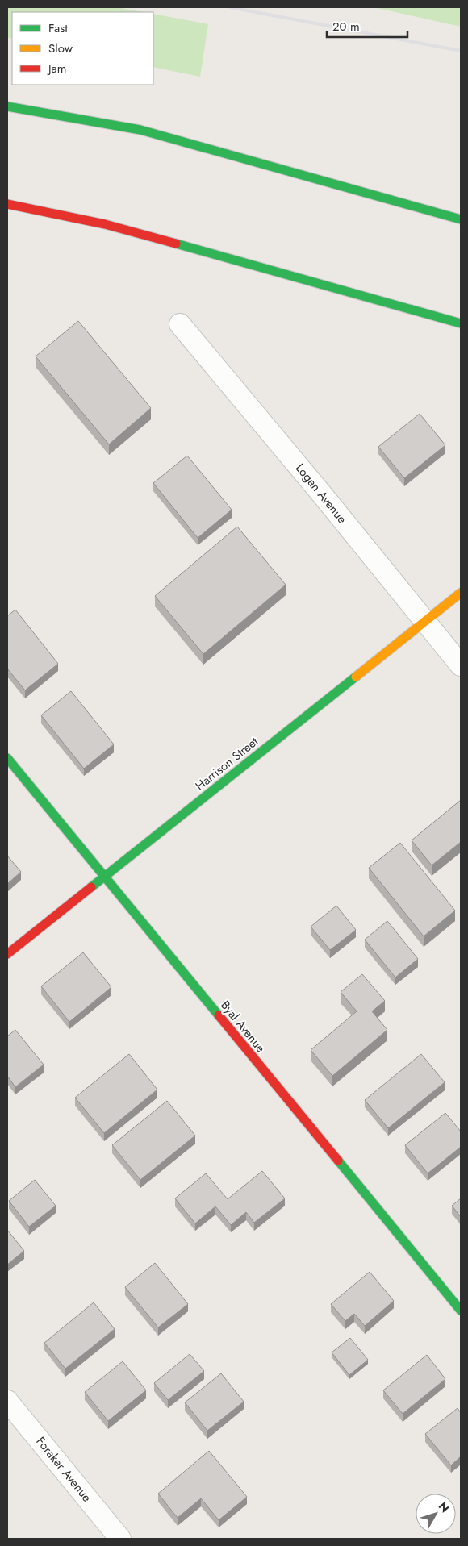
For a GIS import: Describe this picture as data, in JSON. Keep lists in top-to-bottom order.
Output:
{
  "streets": {
    "main road": ["Harrison Street", "Byal Avenue"],
    "street": ["Logan Avenue", "Foraker Avenue"]
  },
  "crossings": [
    ["Logan Avenue", "Harrison Street"],
    ["Harrison Street", "Byal Avenue"]
  ],
  "legend": ["Fast", "Slow", "Jam"],
  "scale_bar": "20 m",
  "north": "top right"
}
